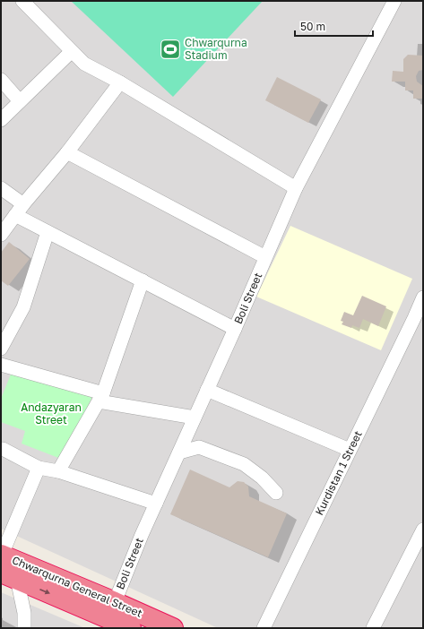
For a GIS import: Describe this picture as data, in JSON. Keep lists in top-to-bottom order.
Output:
{
  "streets": {
    "highway": ["Chwarqurna General Street"],
    "street": ["Boli Street", "Kurdistan 1 Street"]
  },
  "crossings": [
    ["Boli Street", "Chwarqurna General Street"]
  ],
  "parks": ["Andazyaran Street"],
  "places": {
    "sports": ["Chwarqurna Stadium"]
  },
  "scale_bar": "50 m"
}
